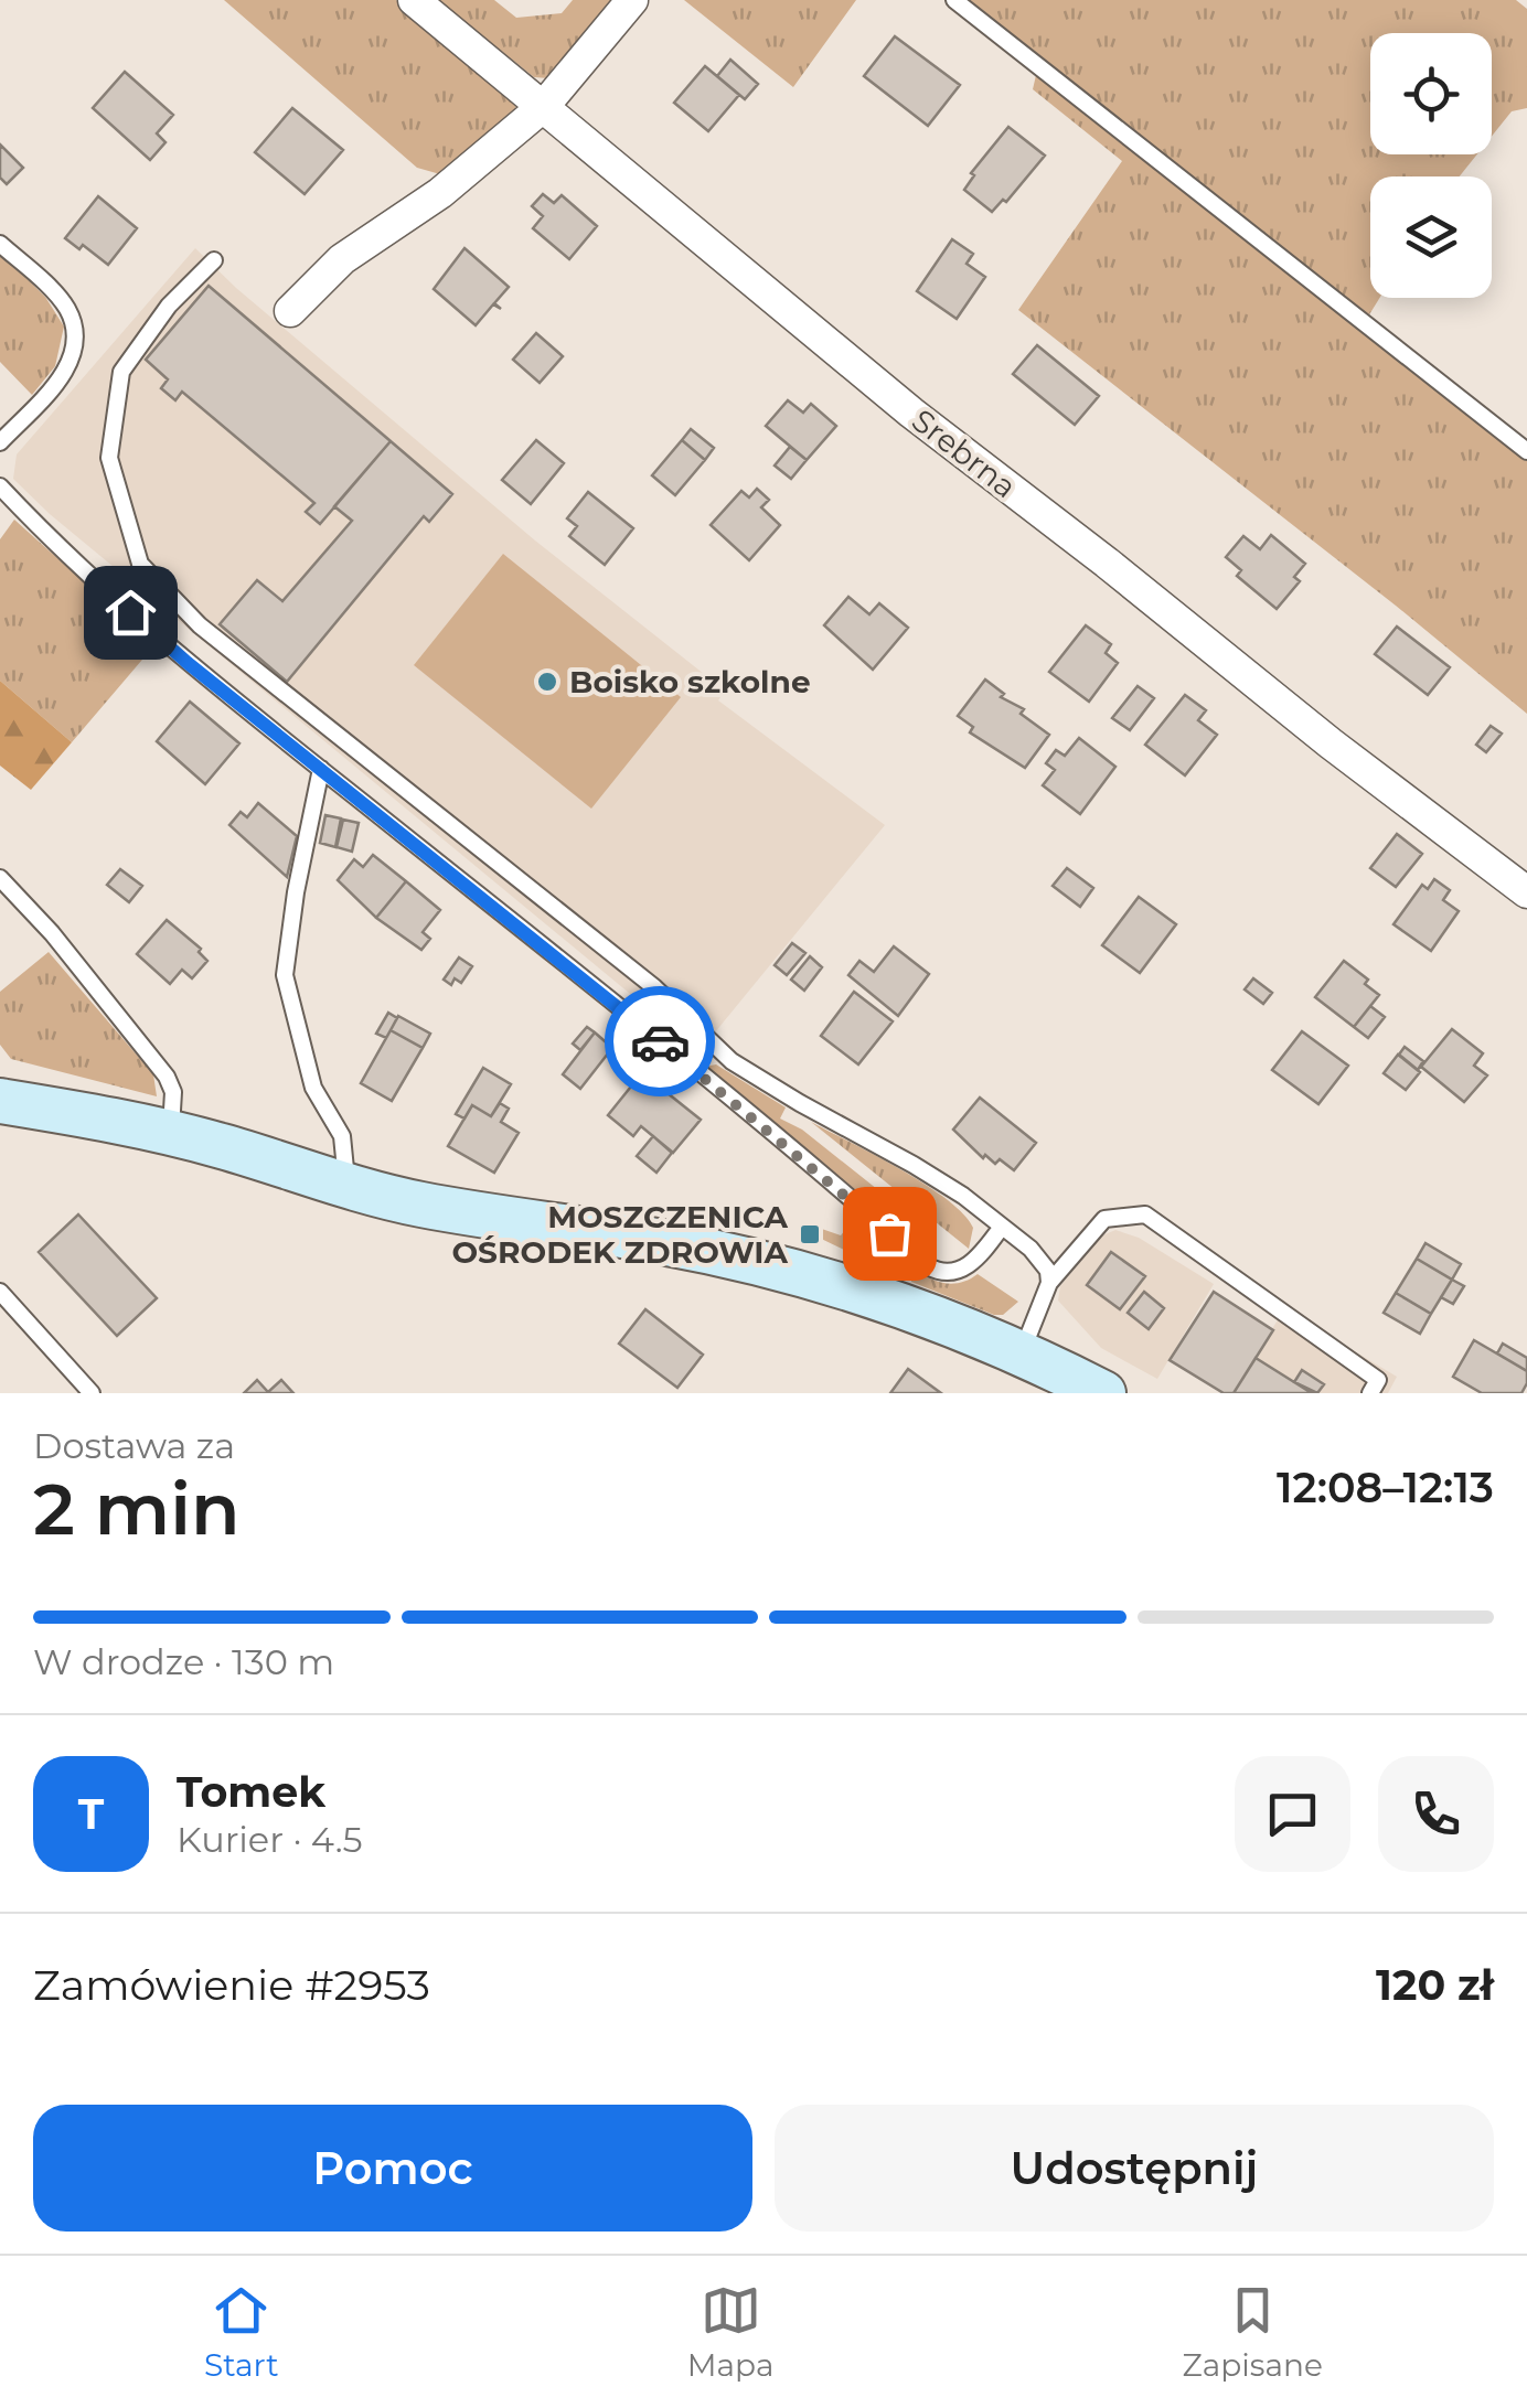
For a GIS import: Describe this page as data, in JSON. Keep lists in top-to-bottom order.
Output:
{
  "streets": {
    "street": ["Srebrna"]
  },
  "places": {
    "other": ["Boisko szkolne"],
    "transit": ["MOSZCZENICA OŚRODEK ZDROWIA"]
  },
  "page": {
    "heading": ["2 min", "Dostawa za", "12:08–12:13"],
    "panel": [
      "Tomek",
      "Kurier · 4.5",
      "Zamówienie #2953",
      "120 zł"
    ],
    "bar": "W drodze · 130 m",
    "round": "T",
    "buttons": ["Pomoc", "Udostępnij"],
    "tabs": ["Start", "Mapa", "Zapisane"]
  }
}
